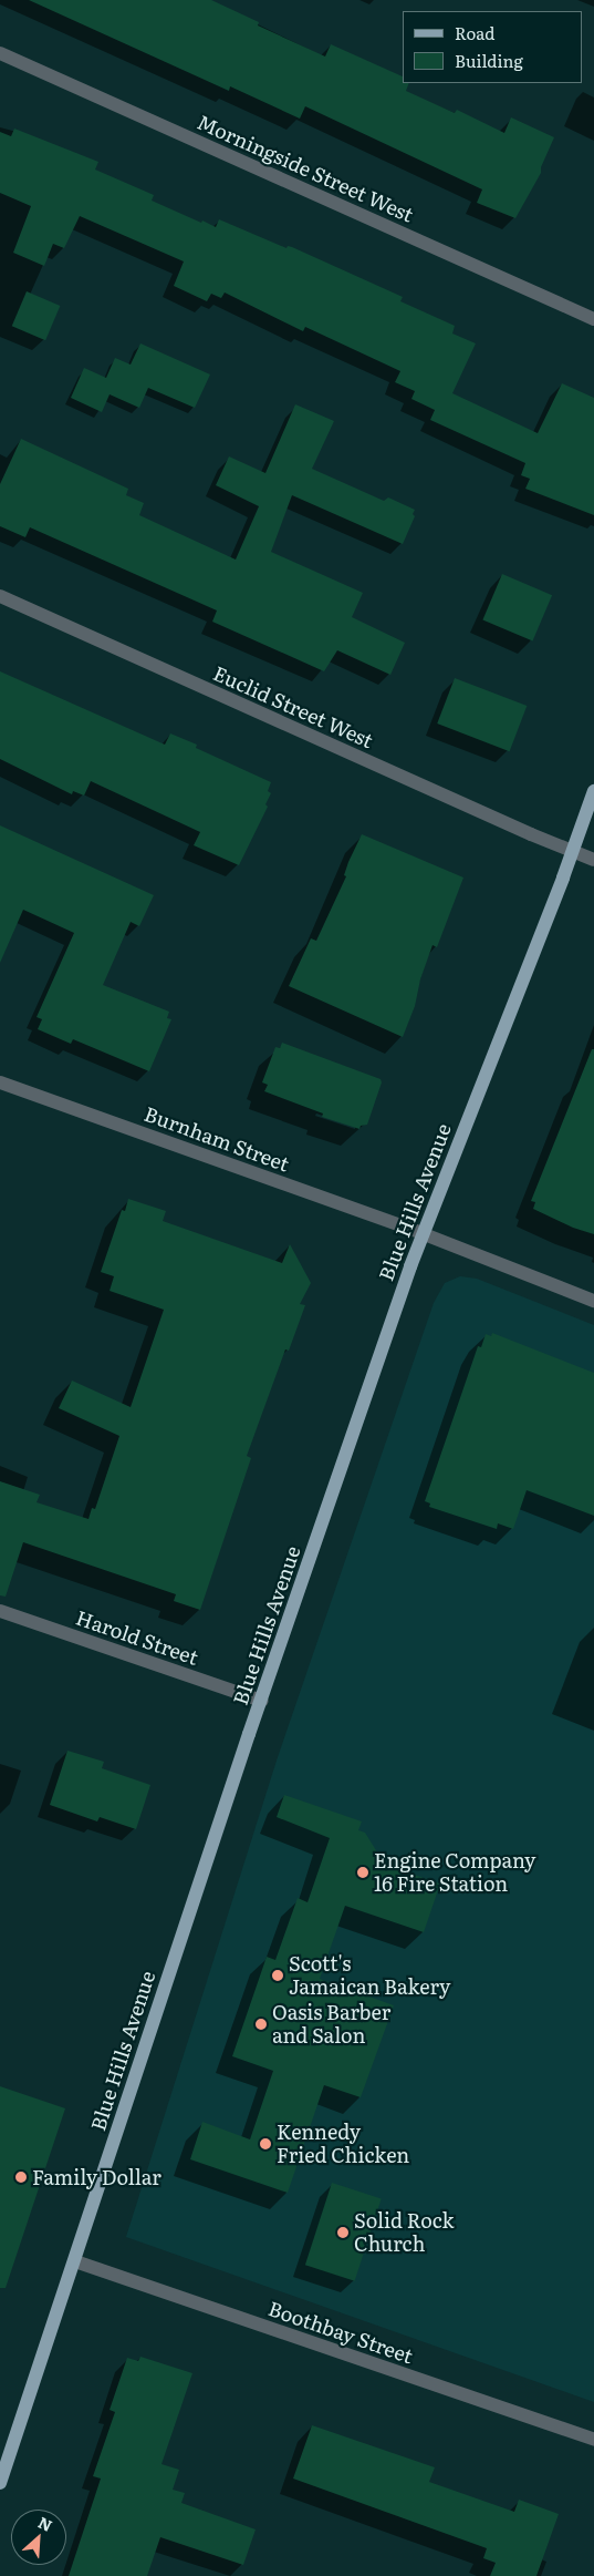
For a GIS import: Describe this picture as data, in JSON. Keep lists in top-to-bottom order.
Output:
{
  "streets": {
    "main road": ["Blue Hills Avenue"],
    "street": [
      "Morningside Street West",
      "Euclid Street West",
      "Burnham Street",
      "Harold Street",
      "Boothbay Street"
    ]
  },
  "crossings": [
    ["Euclid Street West", "Blue Hills Avenue"],
    ["Burnham Street", "Blue Hills Avenue"],
    ["Blue Hills Avenue", "Harold Street"],
    ["Blue Hills Avenue", "Boothbay Street"]
  ],
  "places": [
    "Engine Company 16 Fire Station",
    "Scott's Jamaican Bakery",
    "Oasis Barber and Salon",
    "Kennedy Fried Chicken",
    "Family Dollar",
    "Solid Rock Church"
  ],
  "legend": ["Road", "Building"],
  "north": "top right"
}
